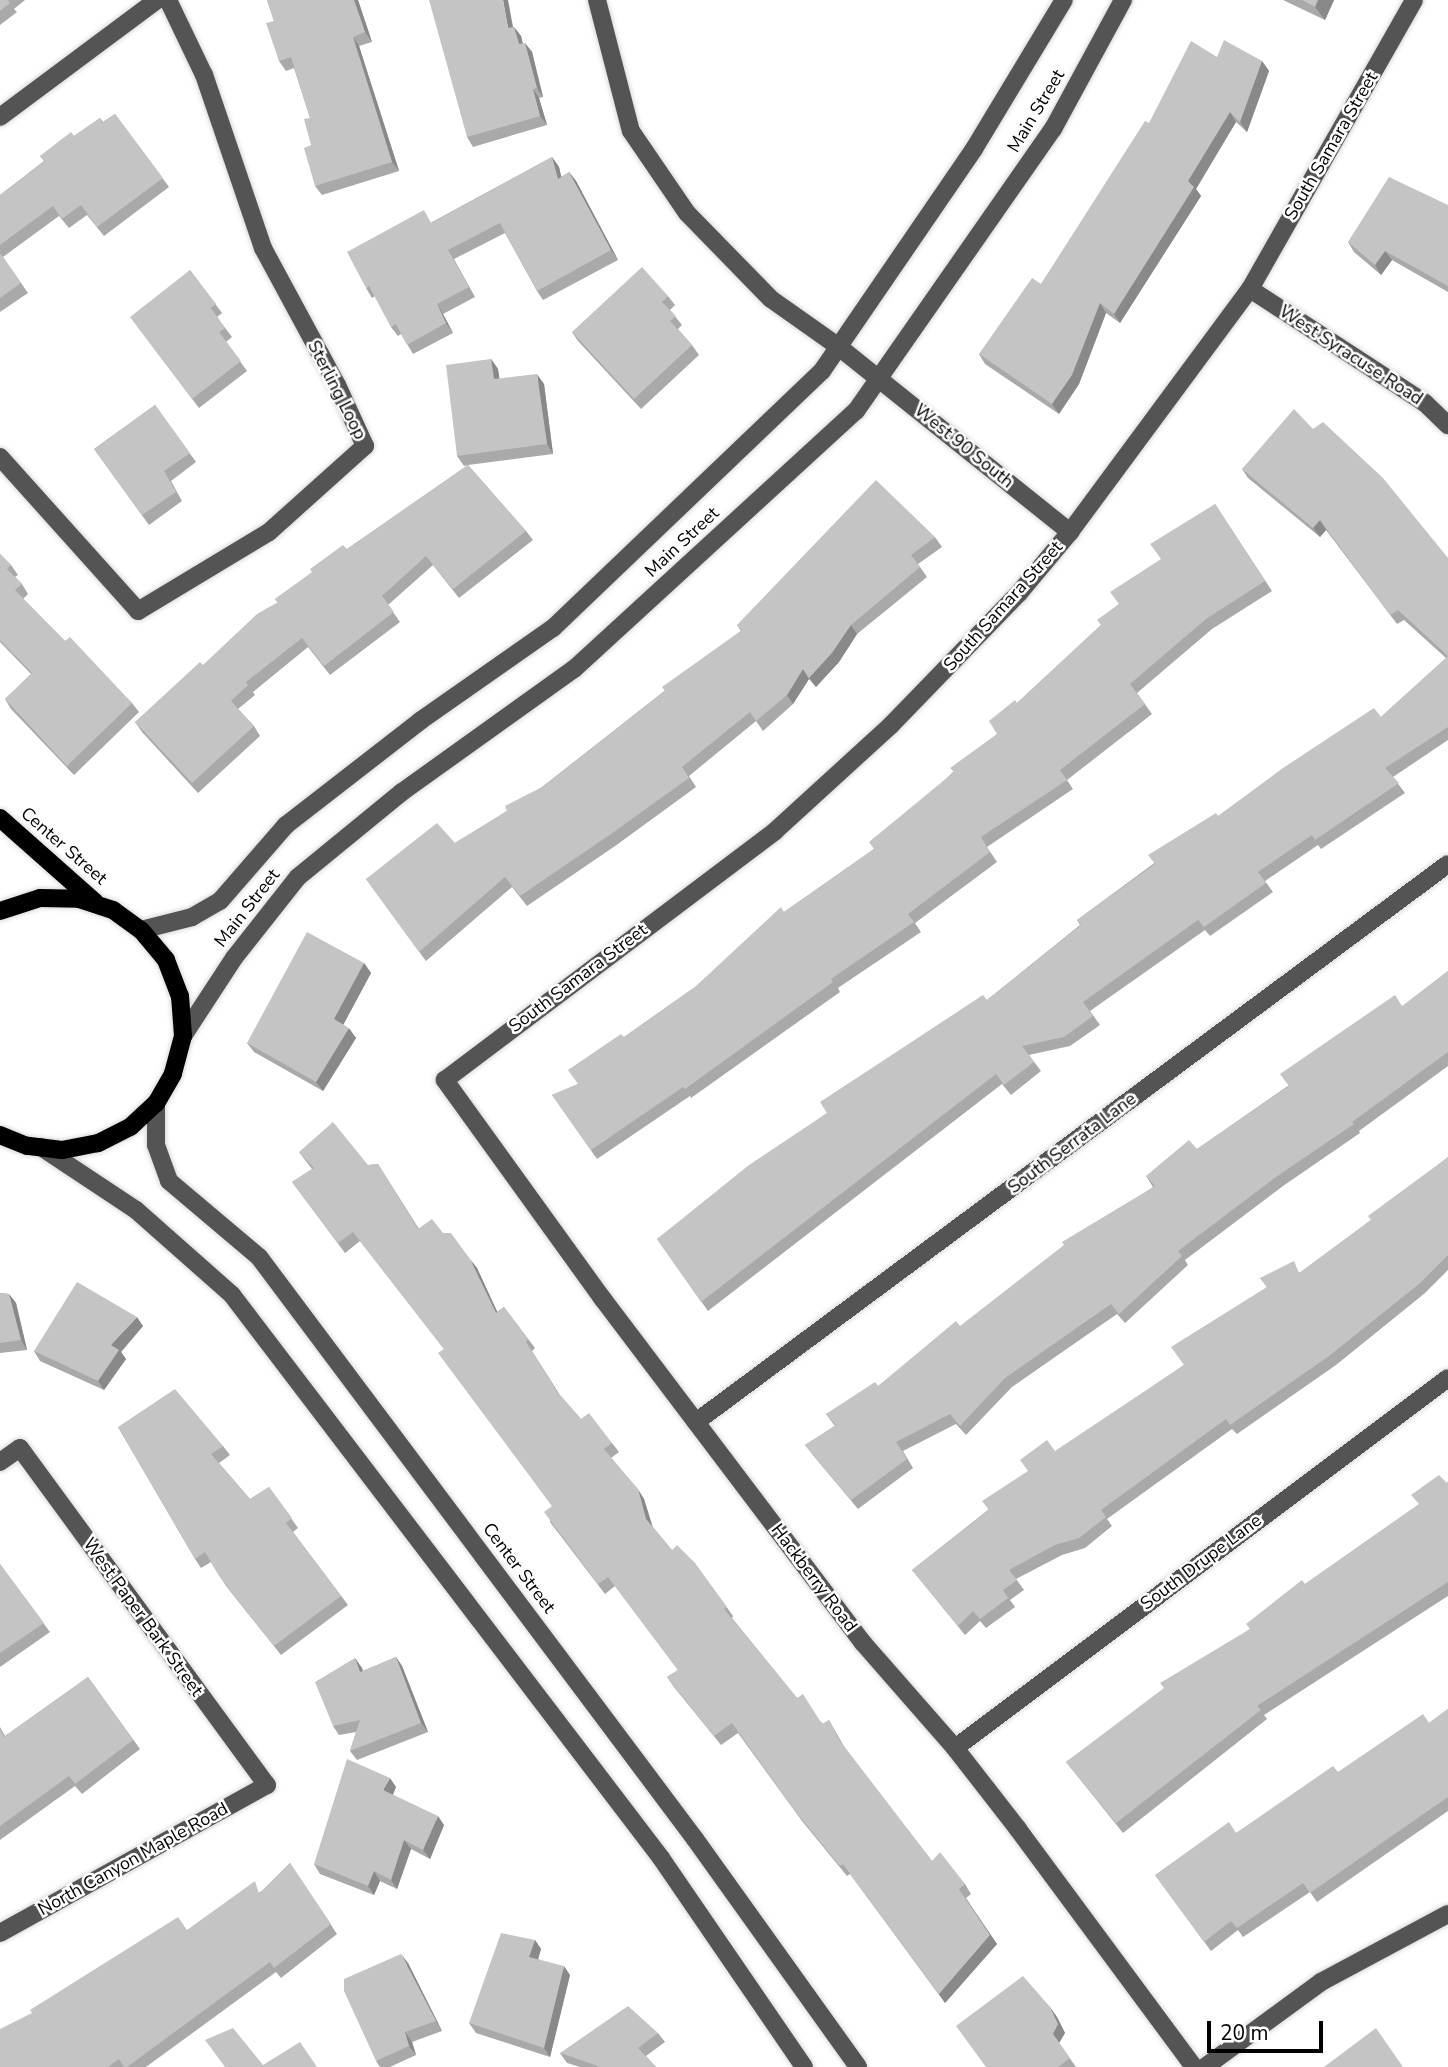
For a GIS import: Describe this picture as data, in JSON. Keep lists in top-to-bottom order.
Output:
{
  "streets": {
    "main road": ["Center Street"],
    "street": [
      "Main Street",
      "South Samara Street",
      "West Syracuse Road",
      "Sterling Loop",
      "West 90 South",
      "South Serrata Lane",
      "South Drupe Lane",
      "Hackberry Road",
      "West Paper Bark Street",
      "North Canyon Maple Road"
    ]
  },
  "crossings": [
    ["Main Street", "West 90 South"],
    ["South Samara Street", "West Syracuse Road"],
    ["South Samara Street", "West 90 South"],
    ["South Samara Street", "Hackberry Road"],
    ["South Serrata Lane", "Hackberry Road"],
    ["South Drupe Lane", "Hackberry Road"],
    ["West Paper Bark Street", "North Canyon Maple Road"]
  ],
  "scale_bar": "20 m"
}
